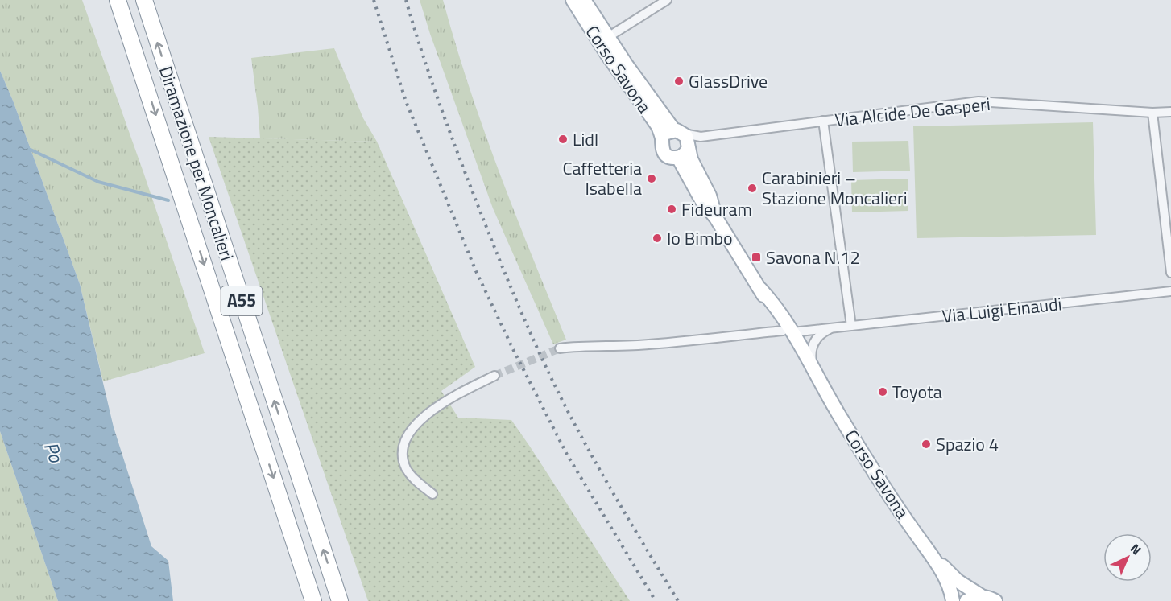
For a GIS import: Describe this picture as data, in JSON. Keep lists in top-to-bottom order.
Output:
{
  "streets": {
    "highway": ["Diramazione per Moncalieri", "A55"],
    "main road": ["Corso Savona"],
    "street": ["Via Alcide De Gasperi", "Via Luigi Einaudi"]
  },
  "crossings": [
    ["Corso Savona", "Via Alcide De Gasperi"],
    ["Corso Savona", "Via Luigi Einaudi"]
  ],
  "water": ["Po"],
  "places": {
    "other": [
      "GlassDrive",
      "Lidl",
      "Caffetteria Isabella",
      "Carabinieri – Stazione Moncalieri",
      "Fideuram",
      "Io Bimbo",
      "Toyota",
      "Spazio 4"
    ],
    "transit": ["Savona N.12"]
  },
  "north": "top right"
}
